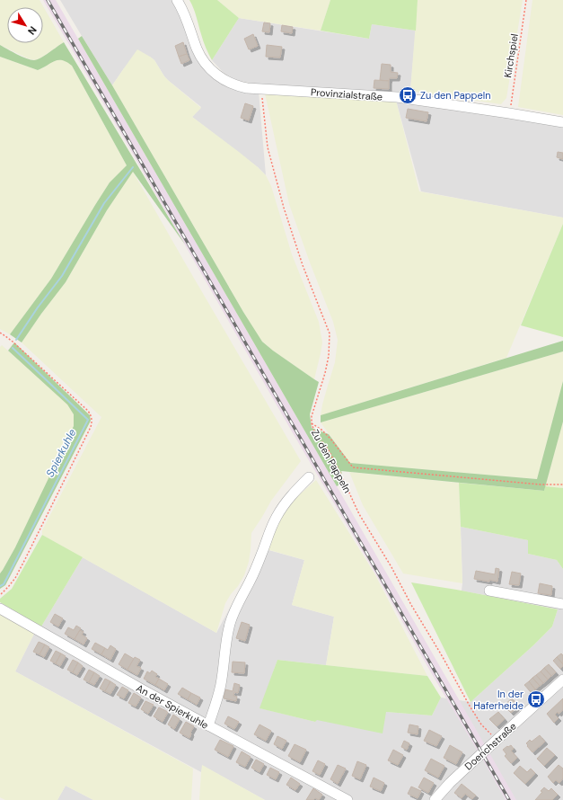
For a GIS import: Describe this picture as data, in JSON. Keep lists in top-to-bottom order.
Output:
{
  "streets": {
    "street": ["Provinzialstraße", "An der Spierkuhle", "Doenchstraße"],
    "path": ["Kirchspiel", "Zu den Pappeln"]
  },
  "crossings": [
    ["Kirchspiel", "Provinzialstraße"],
    ["Provinzialstraße", "Zu den Pappeln"],
    ["Zu den Pappeln", "Doenchstraße"]
  ],
  "water": ["Spierkuhle"],
  "places": {
    "bus stop": ["Zu den Pappeln", "In der Haferheide"]
  },
  "north": "bottom right"
}
